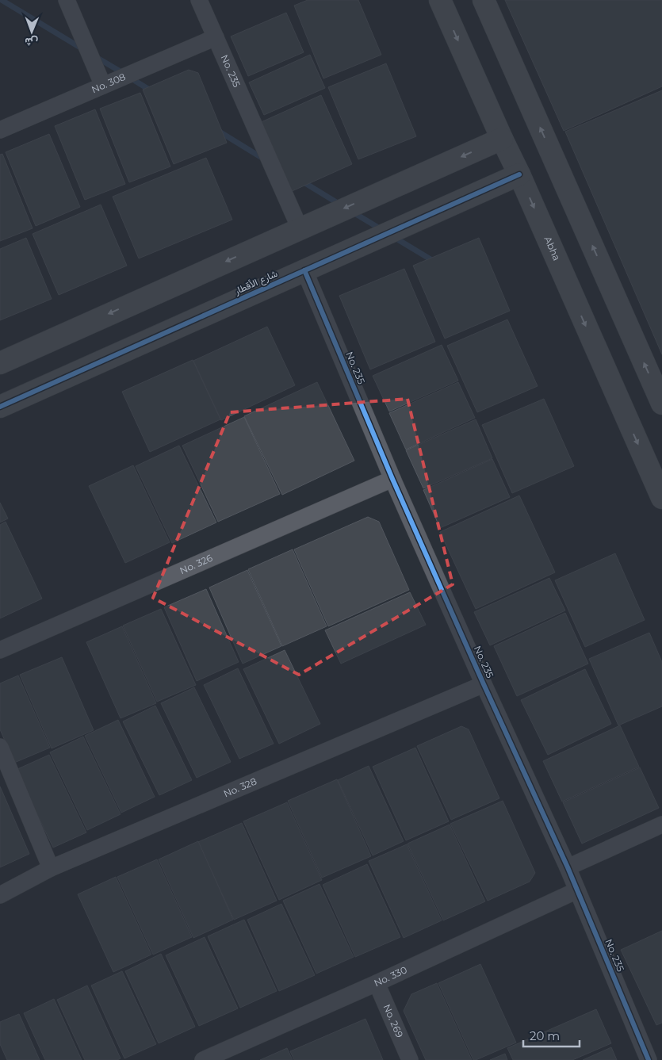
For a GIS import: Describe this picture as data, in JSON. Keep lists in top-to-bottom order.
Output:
{
  "streets": {
    "street": [
      "No. 235",
      "No. 308",
      "Abha",
      "شارع الأقطار",
      "No. 326",
      "No. 328",
      "No. 330",
      "No. 269"
    ]
  },
  "crossings": [
    ["No. 235", "No. 308"],
    ["No. 235", "شارع الأقطار"],
    ["No. 235", "No. 326"],
    ["No. 235", "No. 328"],
    ["No. 235", "No. 330"],
    ["Abha", "شارع الأقطار"],
    ["No. 330", "No. 269"]
  ],
  "scale_bar": "20 m",
  "north": "bottom"
}
